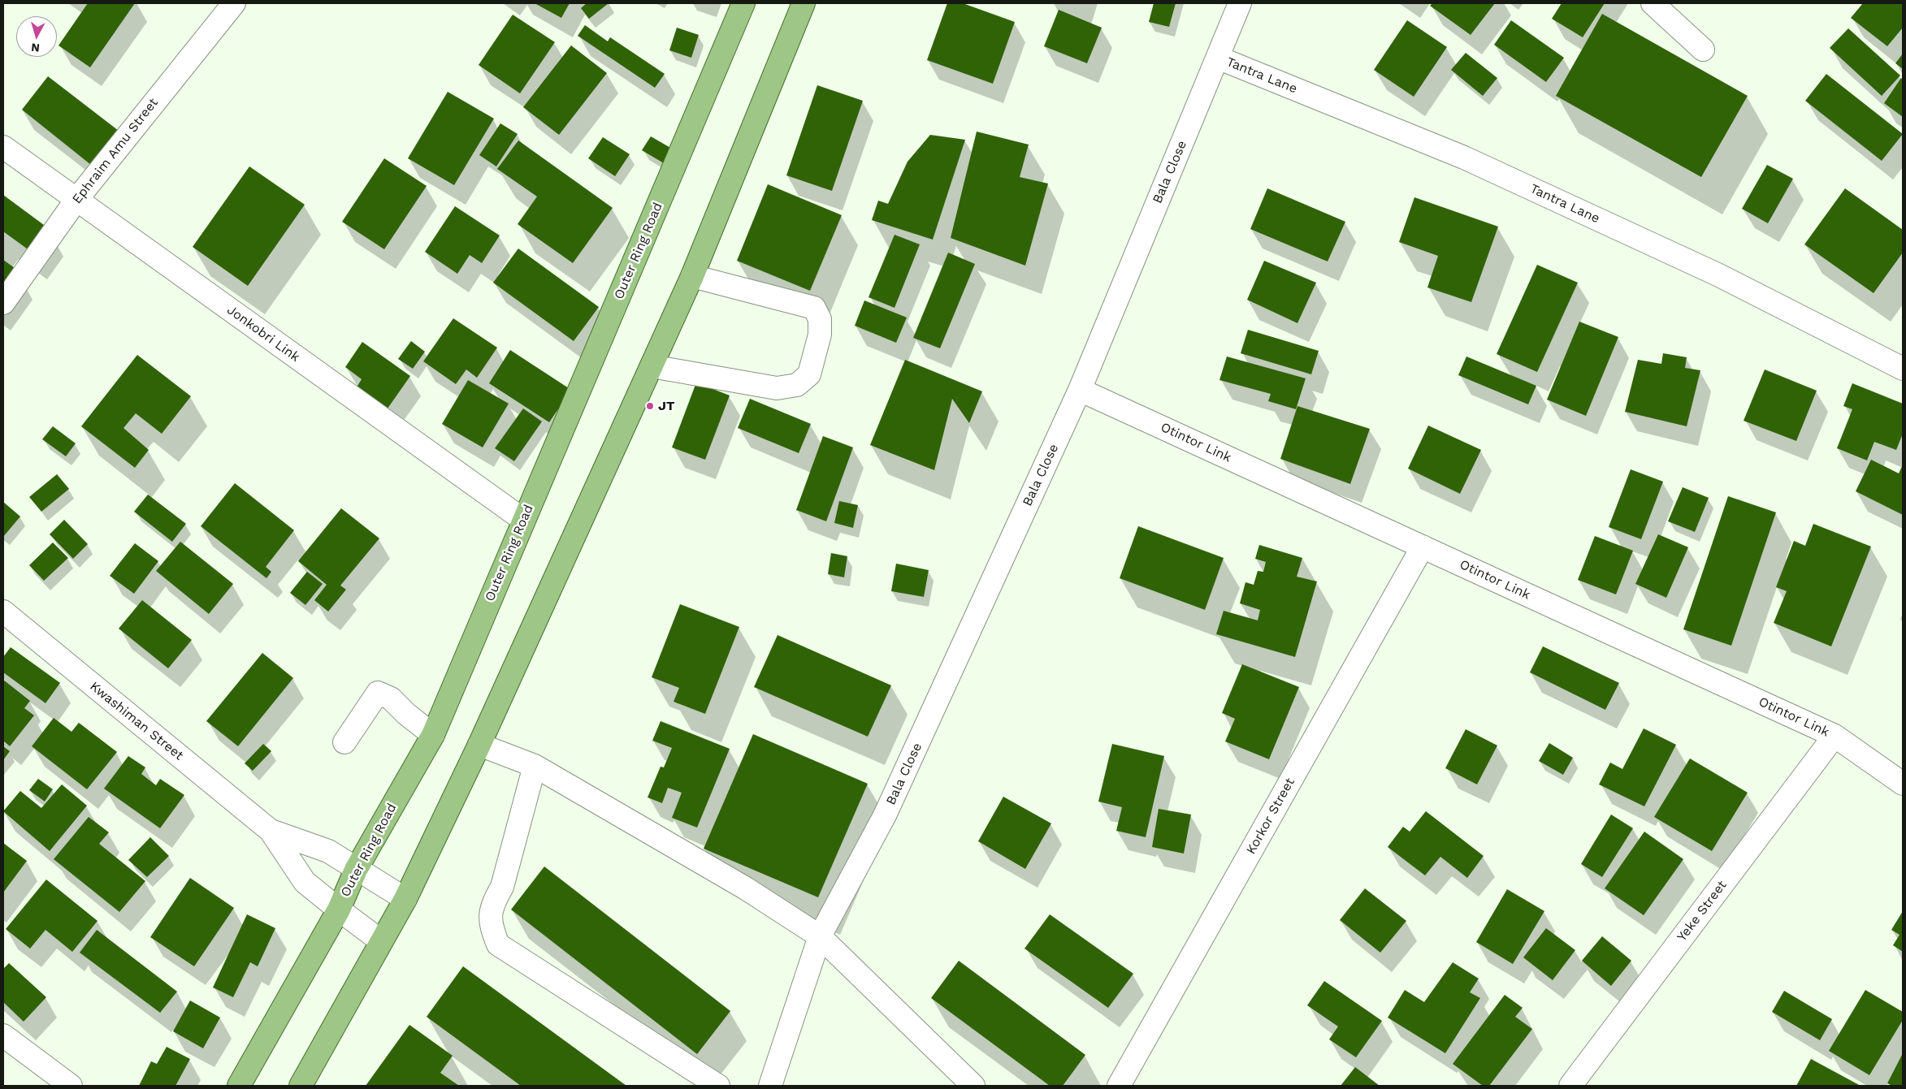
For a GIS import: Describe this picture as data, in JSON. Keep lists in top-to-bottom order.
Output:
{
  "streets": {
    "main road": ["Outer Ring Road"],
    "street": [
      "Tantra Lane",
      "Ephraim Amu Street",
      "Bala Close",
      "Jonkobri Link",
      "Otintor Link",
      "Kwashiman Street",
      "Korkor Street",
      "Yeke Street"
    ]
  },
  "crossings": [
    ["Tantra Lane", "Bala Close"],
    ["Ephraim Amu Street", "Jonkobri Link"],
    ["Bala Close", "Otintor Link"],
    ["Outer Ring Road", "Jonkobri Link"],
    ["Outer Ring Road", "Kwashiman Street"],
    ["Otintor Link", "Korkor Street"],
    ["Otintor Link", "Yeke Street"]
  ],
  "places": ["JT"],
  "north": "bottom"
}
